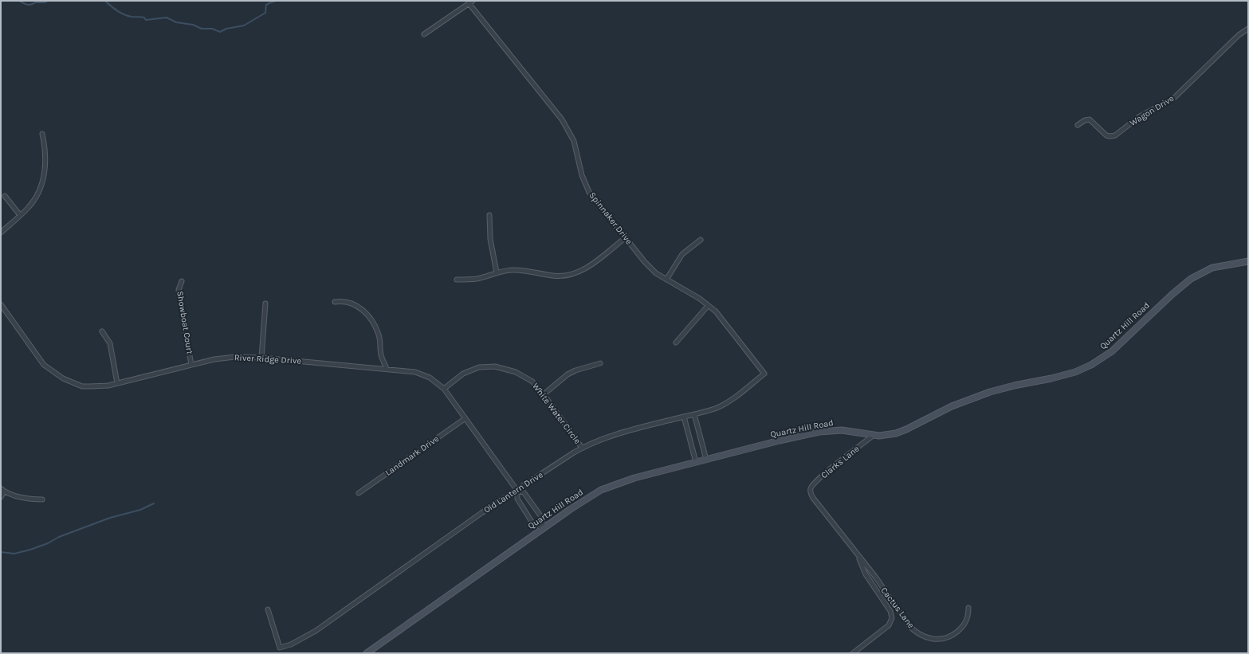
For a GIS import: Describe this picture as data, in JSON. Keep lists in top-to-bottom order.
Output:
{
  "streets": {
    "street": [
      "Wagon Drive",
      "Spinnaker Drive",
      "Showboat Court",
      "Quartz Hill Road",
      "River Ridge Drive",
      "White Water Circle",
      "Landmark Drive",
      "Clarks Lane",
      "Old Lantern Drive",
      "Cactus Lane"
    ]
  },
  "crossings": [
    ["Spinnaker Drive", "Old Lantern Drive"],
    ["Showboat Court", "River Ridge Drive"],
    ["Quartz Hill Road", "River Ridge Drive"],
    ["Quartz Hill Road", "Clarks Lane"],
    ["River Ridge Drive", "White Water Circle"],
    ["River Ridge Drive", "Landmark Drive"],
    ["River Ridge Drive", "Old Lantern Drive"],
    ["White Water Circle", "Old Lantern Drive"],
    ["Clarks Lane", "Cactus Lane"]
  ]
}
